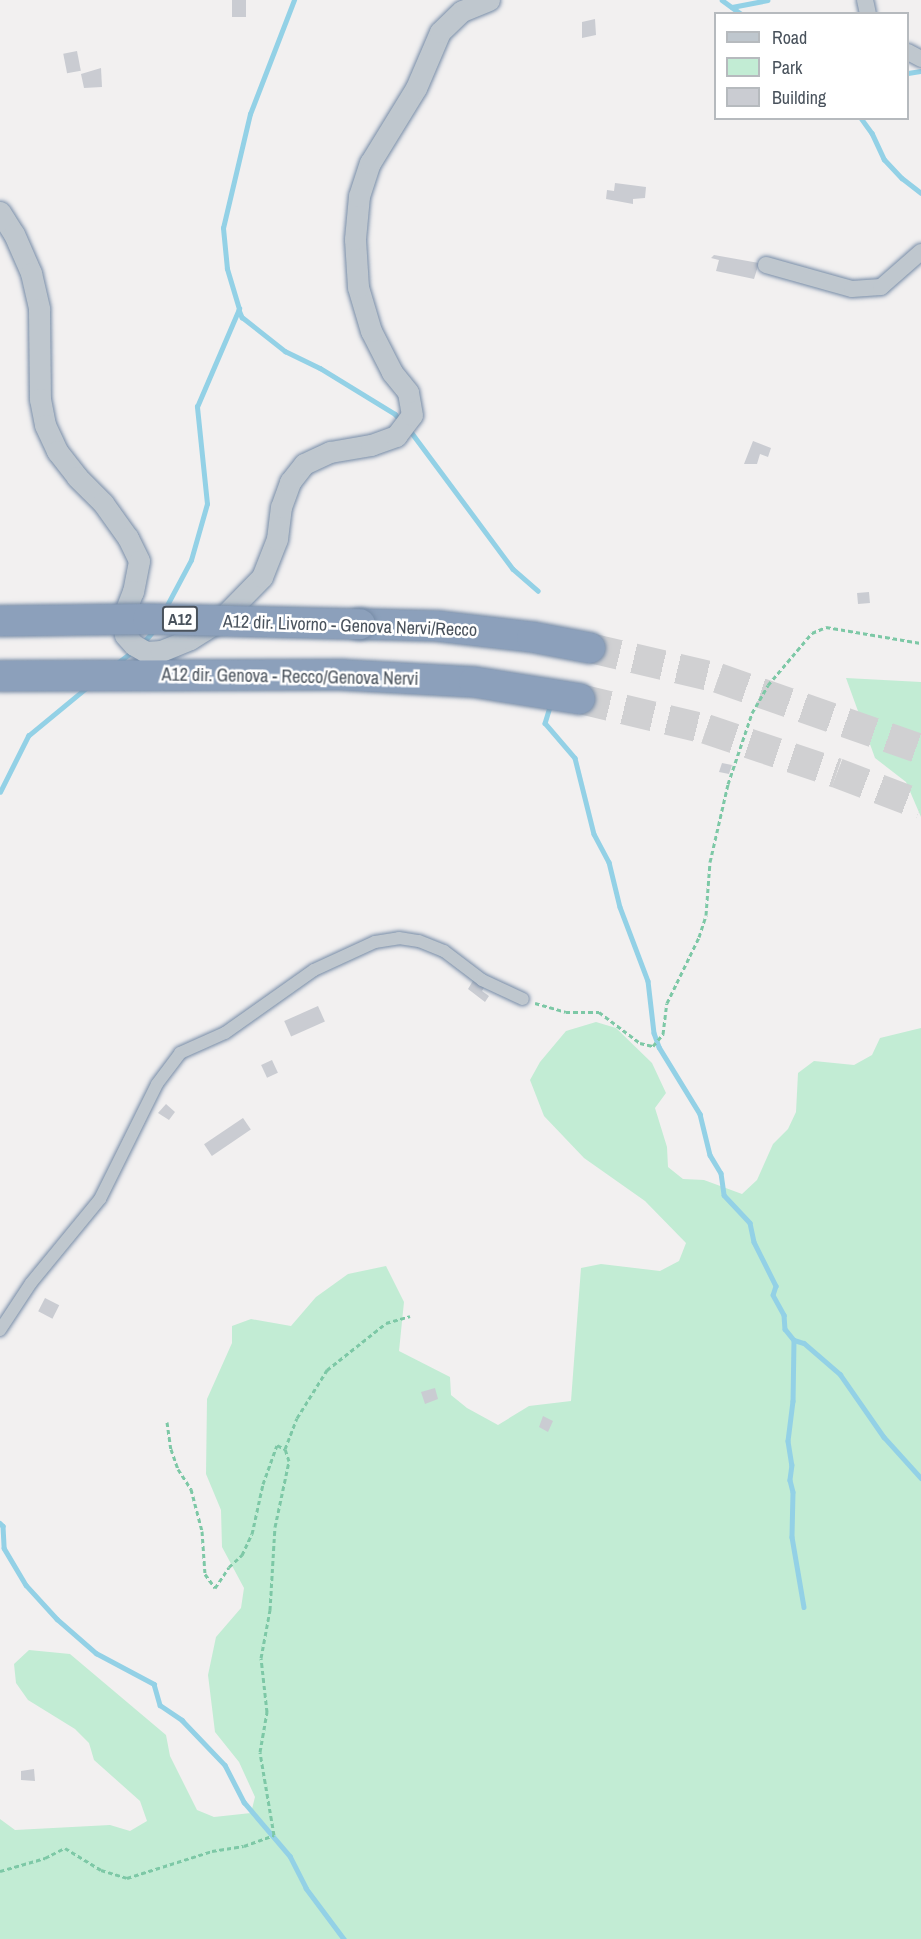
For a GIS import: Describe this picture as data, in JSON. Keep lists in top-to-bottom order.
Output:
{
  "streets": {
    "highway": ["A12", "A12 dir. Livorno - Genova Nervi/Recco", "A12 dir. Genova - Recco/Genova Nervi"]
  },
  "legend": ["Road", "Park", "Building"]
}
